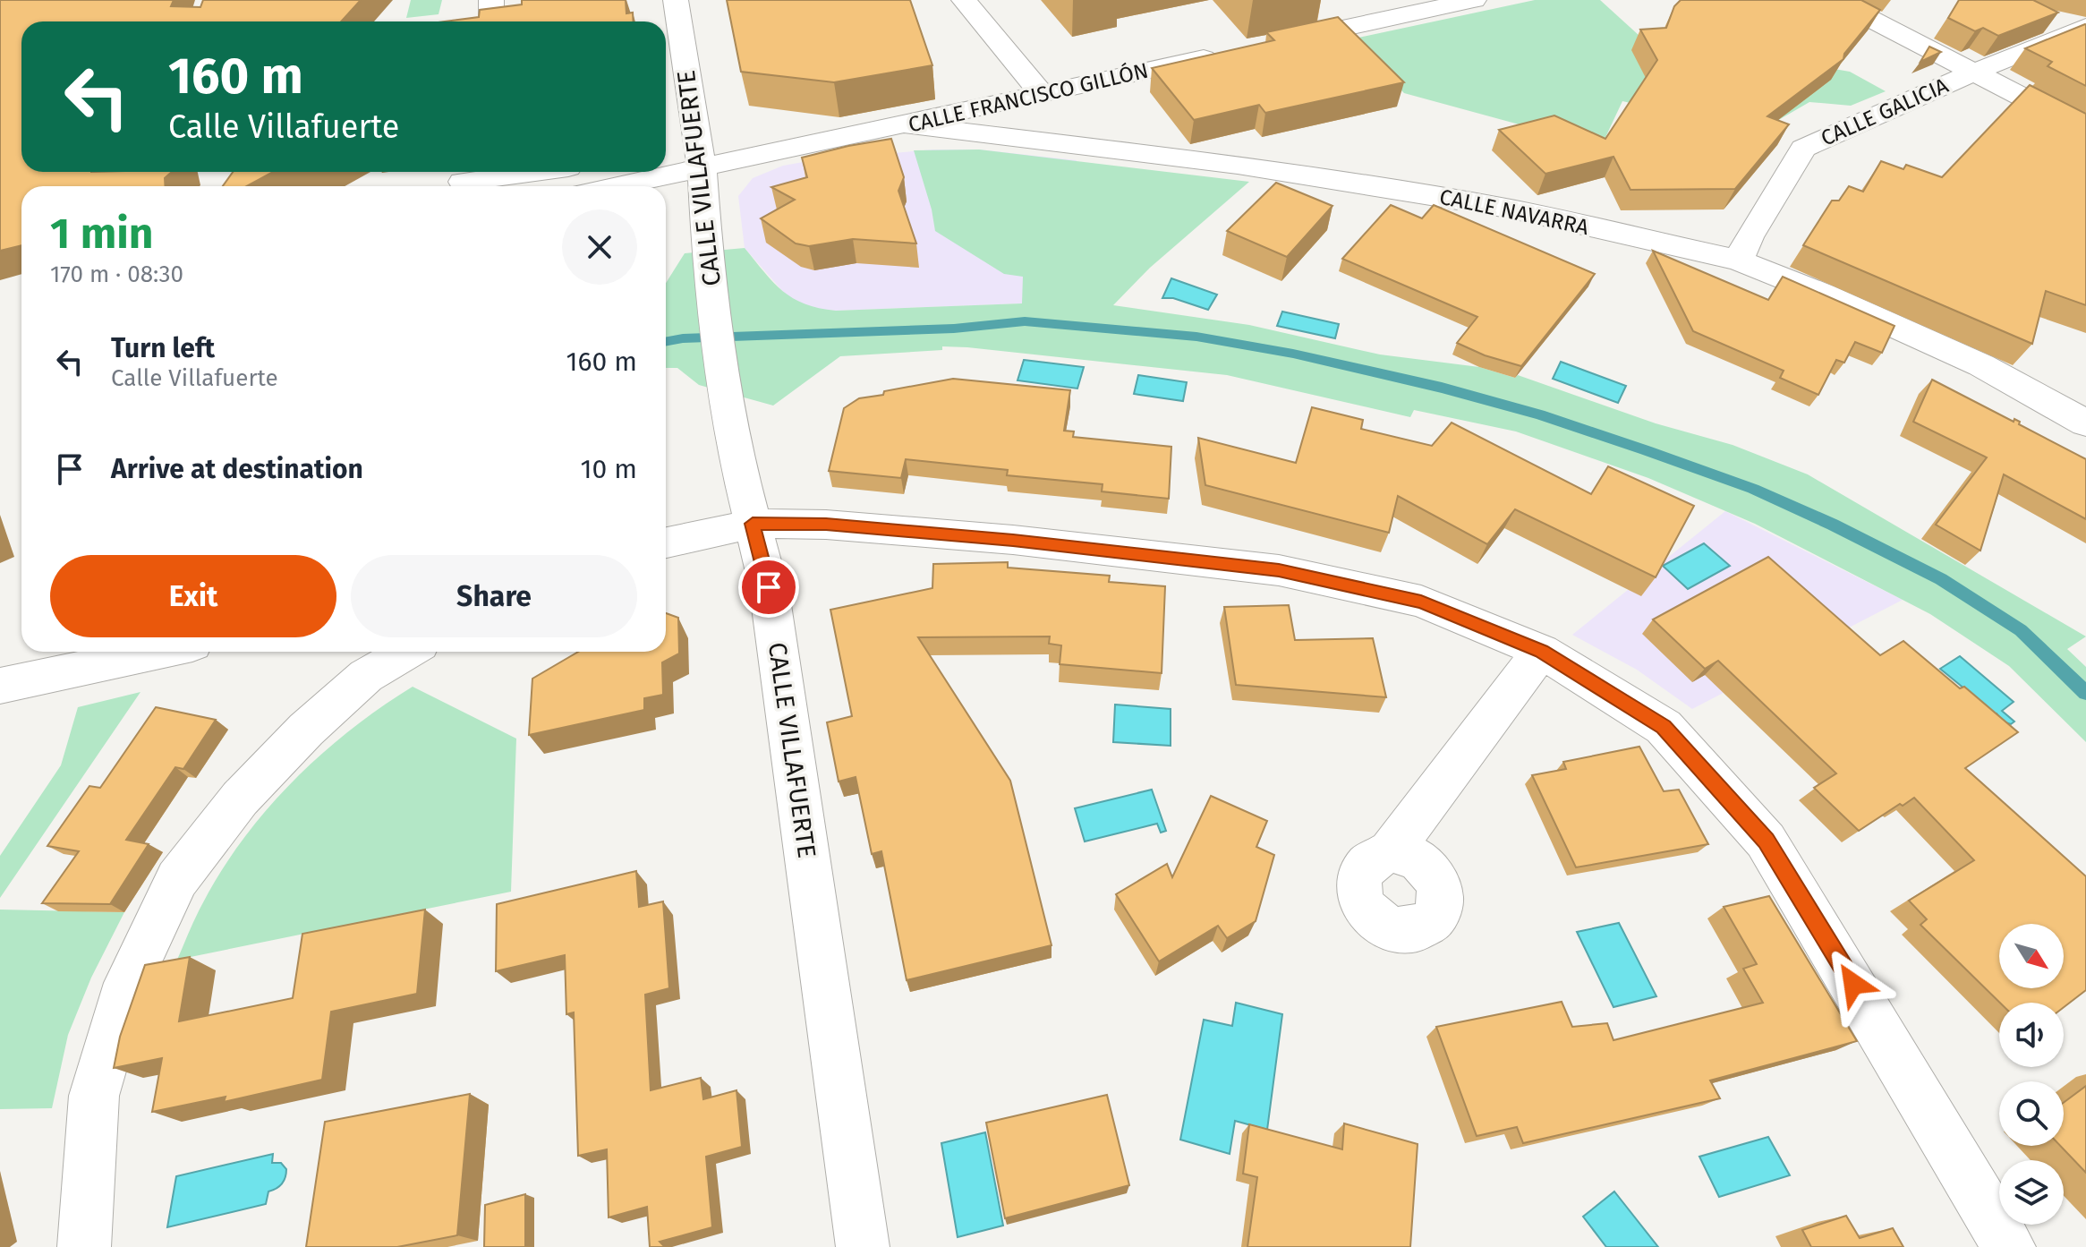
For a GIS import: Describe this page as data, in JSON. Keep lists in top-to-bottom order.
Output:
{
  "streets": {
    "street": [
      "CALLE FRANCISCO GILLÓN",
      "CALLE GALICIA",
      "CALLE VILLAFUERTE",
      "CALLE NAVARRA"
    ]
  },
  "crossings": [
    ["CALLE FRANCISCO GILLÓN", "CALLE VILLAFUERTE"],
    ["CALLE FRANCISCO GILLÓN", "CALLE NAVARRA"],
    ["CALLE GALICIA", "CALLE NAVARRA"]
  ],
  "north": "bottom right",
  "page": {
    "turn": ["160 m", "Calle Villafuerte"],
    "heading": ["1 min", "170 m · 08:30"],
    "list": [
      {
        "name": "Turn left",
        "note": "Calle Villafuerte",
        "value": "160 m"
      },
      {
        "name": "Arrive at destination",
        "value": "10 m"
      }
    ],
    "buttons": ["Exit", "Share"]
  }
}
